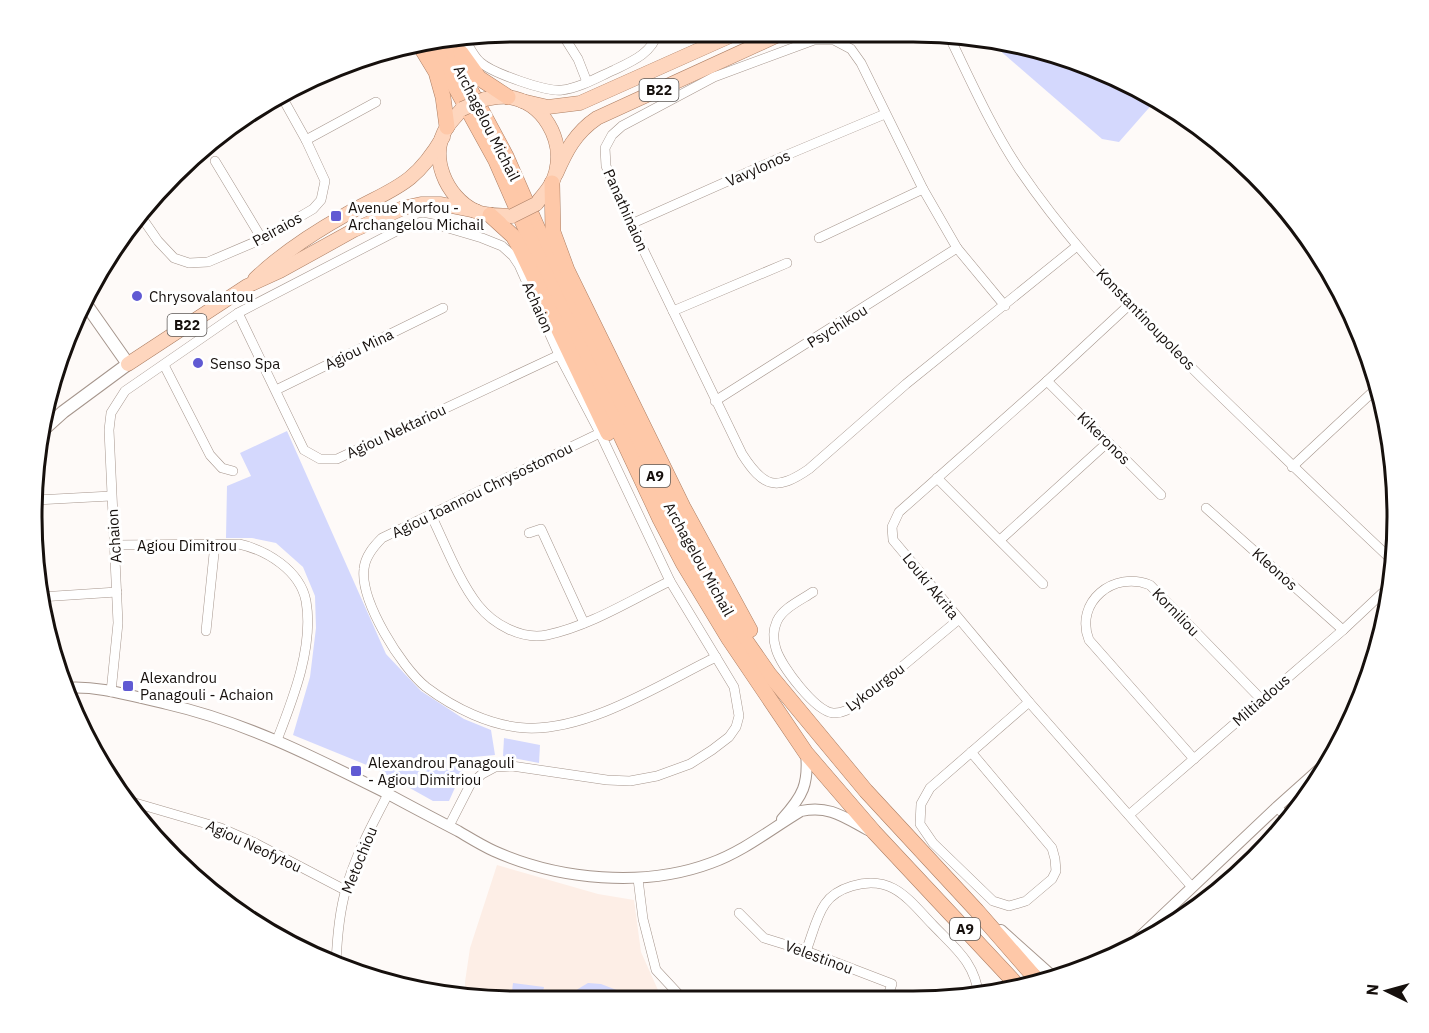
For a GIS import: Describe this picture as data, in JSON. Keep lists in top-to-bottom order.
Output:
{
  "streets": {
    "highway": ["Archagelou Michail", "A9"],
    "main road": ["B22"],
    "street": [
      "Vavylonos",
      "Panathinaion",
      "Peiraios",
      "Achaion",
      "Konstantinoupoleos",
      "Psychikou",
      "Agiou Mina",
      "Agiou Nektariou",
      "Kikeronos",
      "Agiou Ioannou Chrysostomou",
      "Agiou Dimitrou",
      "Kleonos",
      "Louki Akrita",
      "Korniliou",
      "Lykourgou",
      "Miltiadous",
      "Agiou Neofytou",
      "Metochiou",
      "Velestinou"
    ]
  },
  "crossings": [
    ["Vavylonos", "Panathinaion"],
    ["Panathinaion", "Konstantinoupoleos"],
    ["Panathinaion", "Psychikou"],
    ["Achaion", "Agiou Nektariou"],
    ["Achaion", "Agiou Ioannou Chrysostomou"],
    ["Achaion", "Agiou Dimitrou"],
    ["Konstantinoupoleos", "Louki Akrita"],
    ["Agiou Mina", "Agiou Nektariou"],
    ["Kikeronos", "Louki Akrita"],
    ["Kleonos", "Miltiadous"],
    ["Louki Akrita", "Lykourgou"],
    ["Louki Akrita", "Miltiadous"],
    ["Korniliou", "Miltiadous"],
    ["Agiou Neofytou", "Metochiou"]
  ],
  "places": {
    "transit": ["Avenue Morfou - Archangelou Michail", "Alexandrou Panagouli - Achaion", "Alexandrou Panagouli - Agiou Dimitriou"],
    "other": ["Chrysovalantou", "Senso Spa"]
  },
  "north": "left"
}
